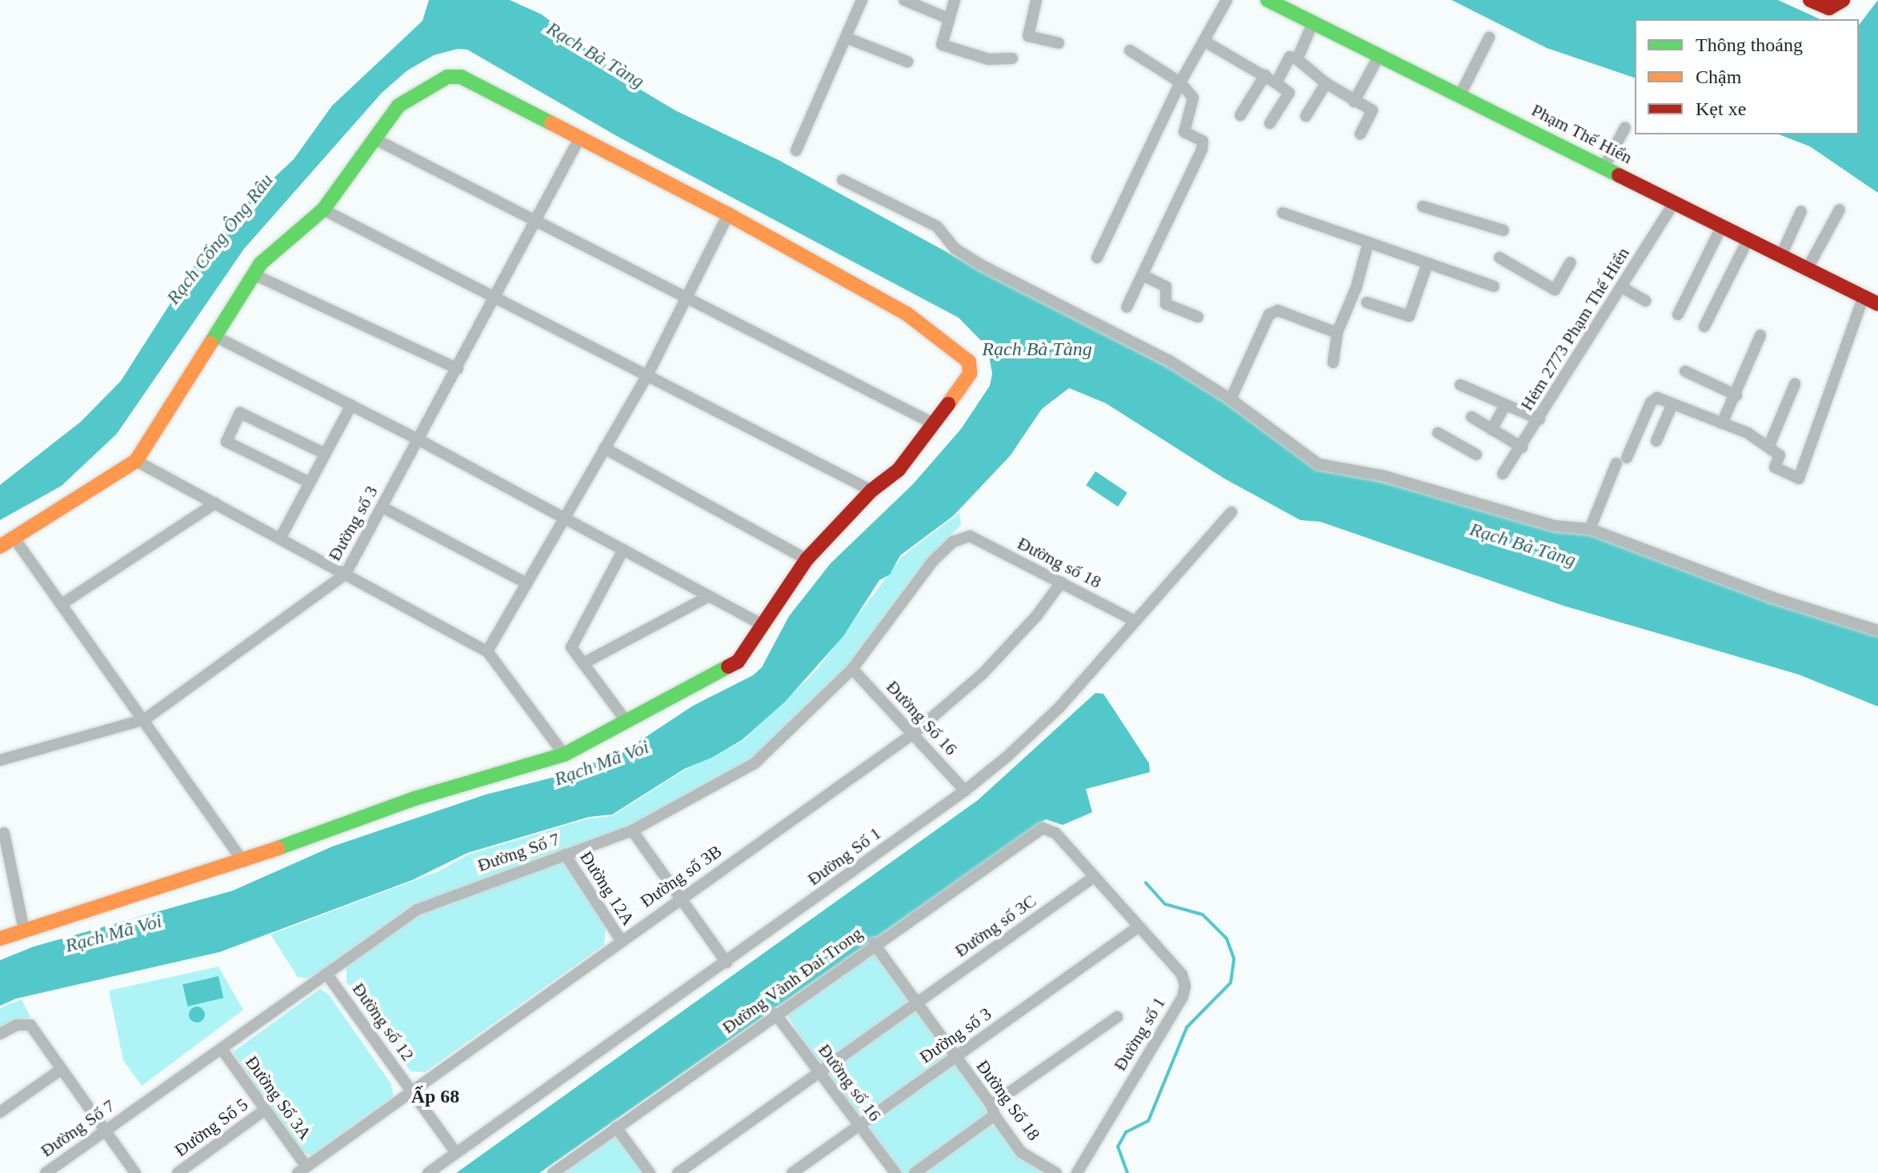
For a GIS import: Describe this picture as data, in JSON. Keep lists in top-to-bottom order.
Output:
{
  "streets": {
    "street": [
      "Phạm Thế Hiển",
      "Hẻm 2773 Phạm Thế Hiển",
      "Đường số 3",
      "Đường số 18",
      "Đường Số 16",
      "Đường Số 7",
      "Đường Số 1",
      "Đường số 3B",
      "Đường 12A",
      "Đường số 3C",
      "Đường Vành Đai Trong",
      "Đường số 12",
      "Đường số 1",
      "Đường số 16",
      "Đường Số 3A",
      "Đường Số 18",
      "Đường Số 5"
    ]
  },
  "crossings": [
    ["Phạm Thế Hiển", "Hẻm 2773 Phạm Thế Hiển"],
    ["Đường số 3", "Đường số 1"],
    ["Đường số 3", "Đường số 16"],
    ["Đường số 3", "Đường Số 18"],
    ["Đường số 18", "Đường Số 7"],
    ["Đường số 18", "Đường Số 1"],
    ["Đường số 18", "Đường số 3B"],
    ["Đường Số 16", "Đường Số 7"],
    ["Đường Số 16", "Đường Số 1"],
    ["Đường Số 16", "Đường số 3B"],
    ["Đường Số 7", "Đường 12A"],
    ["Đường Số 7", "Đường số 12"],
    ["Đường Số 7", "Đường Số 3A"],
    ["Đường Số 1", "Đường số 12"],
    ["Đường số 3B", "Đường 12A"],
    ["Đường số 3B", "Đường số 12"],
    ["Đường số 3B", "Đường Số 3A"],
    ["Đường số 3C", "Đường số 1"],
    ["Đường số 3C", "Đường Số 18"],
    ["Đường Vành Đai Trong", "Đường số 1"],
    ["Đường Vành Đai Trong", "Đường số 16"],
    ["Đường Vành Đai Trong", "Đường Số 18"],
    ["Đường Số 3A", "Đường Số 5"]
  ],
  "districts": ["Ấp 68"],
  "water": ["Rạch Bà Tàng", "Rạch Cống Ông Râu", "Rạch Mã Voi"],
  "legend": ["Thông thoáng", "Chậm", "Kẹt xe"]
}
